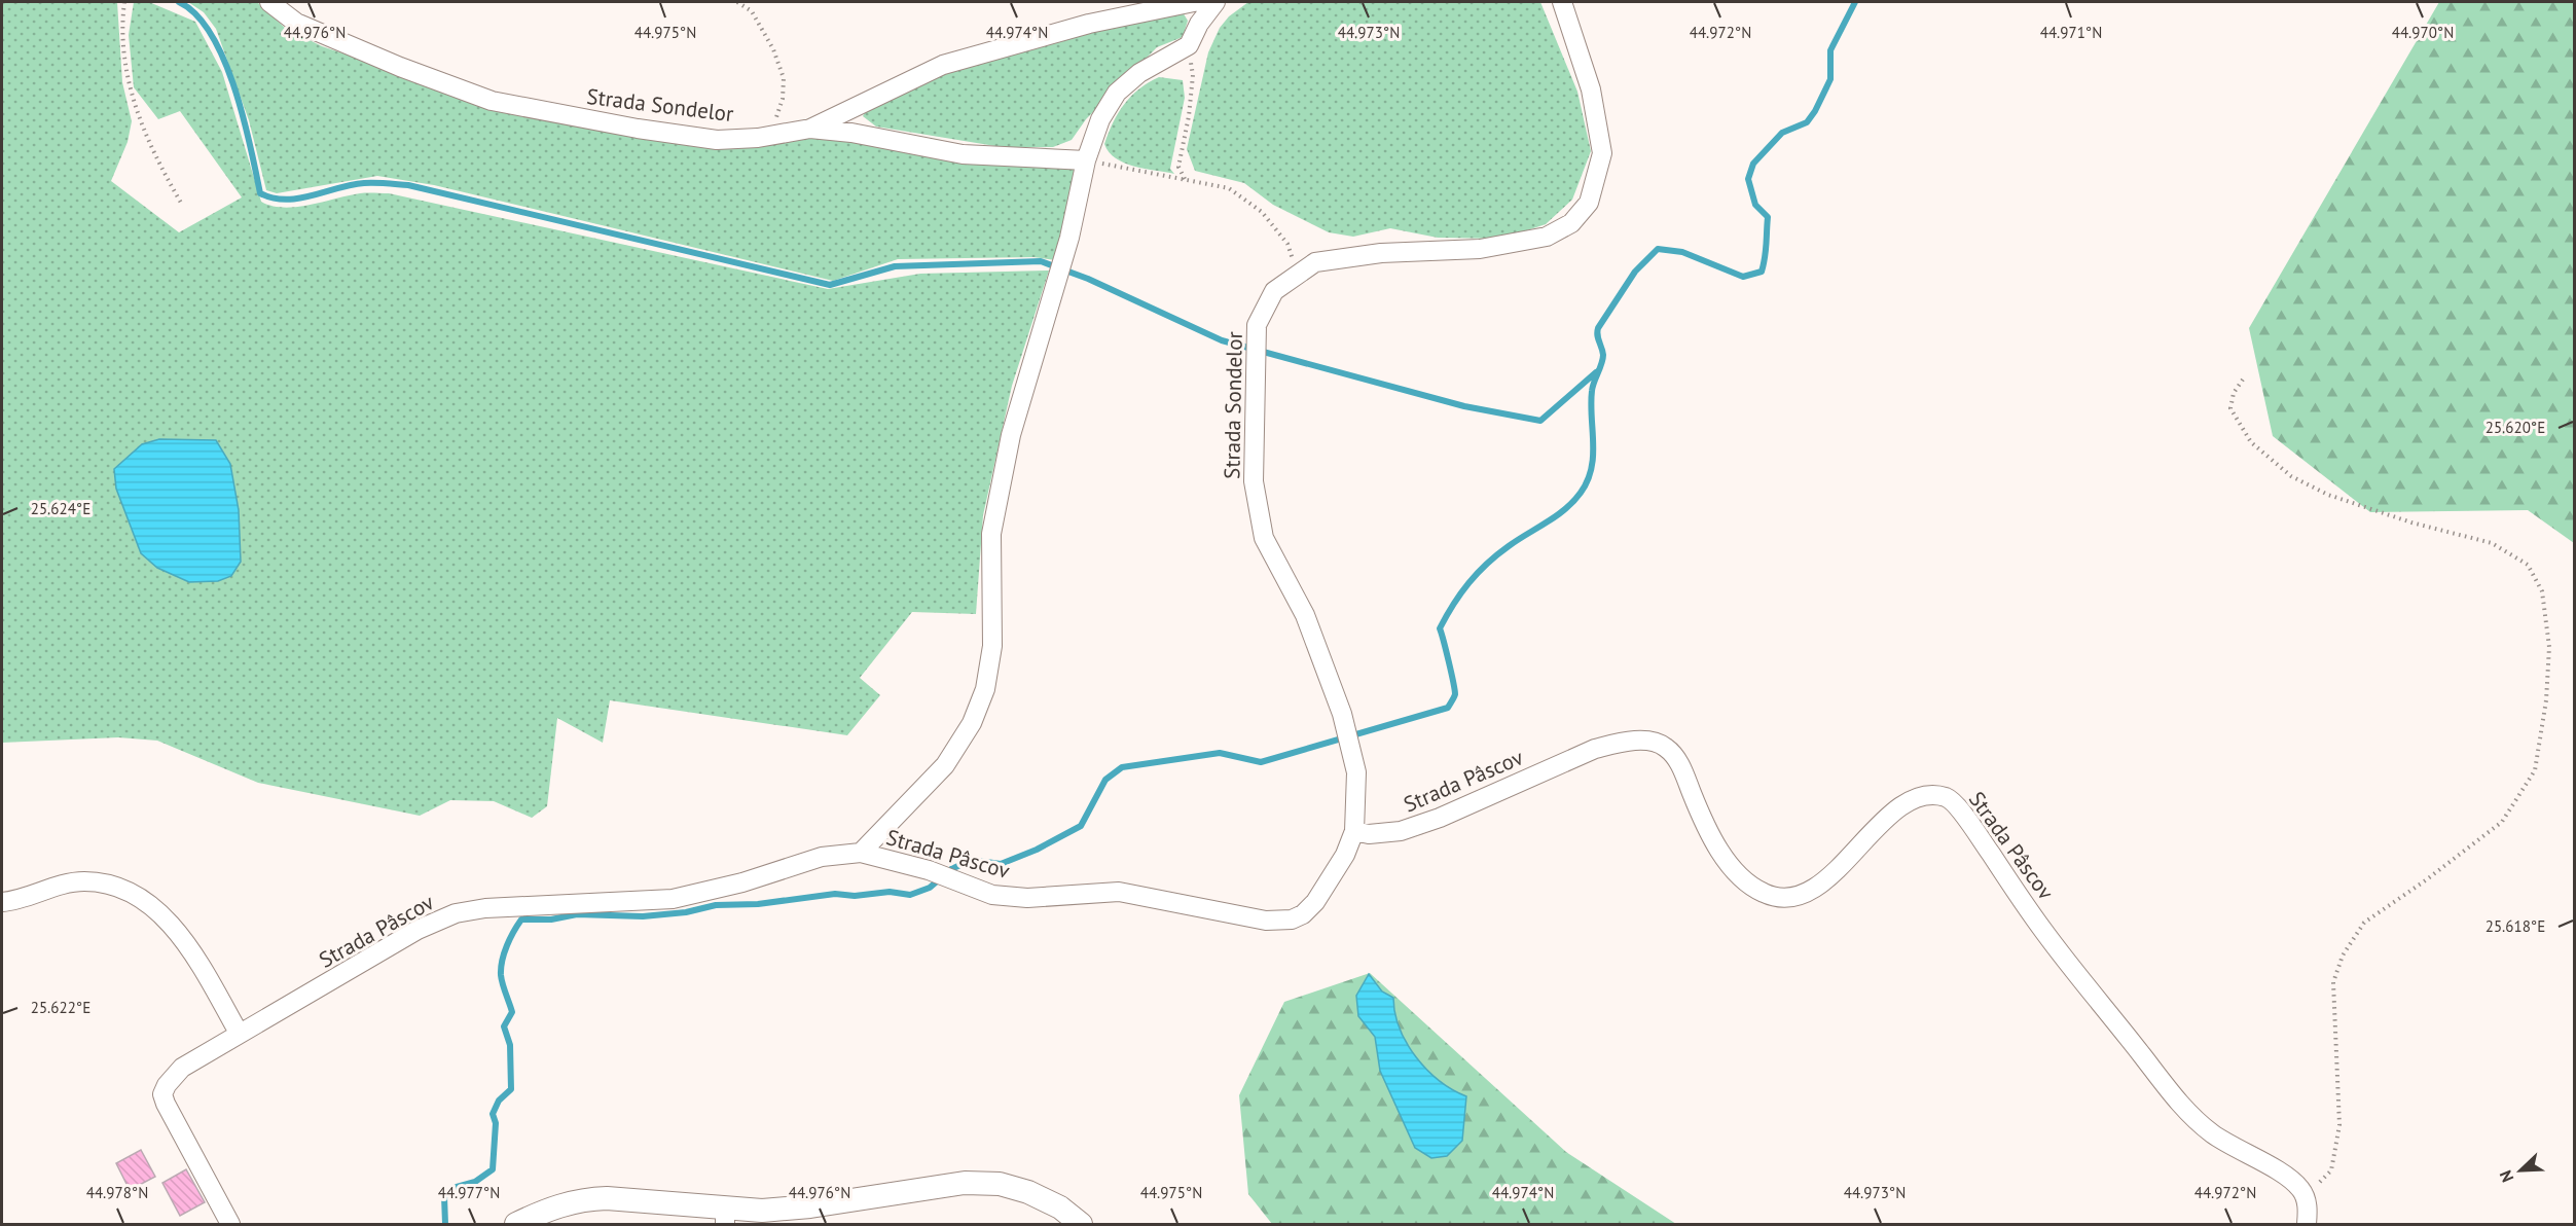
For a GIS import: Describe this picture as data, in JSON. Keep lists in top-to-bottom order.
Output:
{
  "streets": {
    "street": ["Strada Sondelor", "Strada Pâscov"]
  },
  "crossings": [
    ["Strada Sondelor", "Strada Pâscov"]
  ],
  "north": "bottom left",
  "coordinates": [
    "44.976°N",
    "44.975°N",
    "44.974°N",
    "44.973°N",
    "44.972°N",
    "44.971°N",
    "44.970°N",
    "25.620°E",
    "25.624°E",
    "25.618°E",
    "25.622°E",
    "44.978°N",
    "44.977°N"
  ]
}
